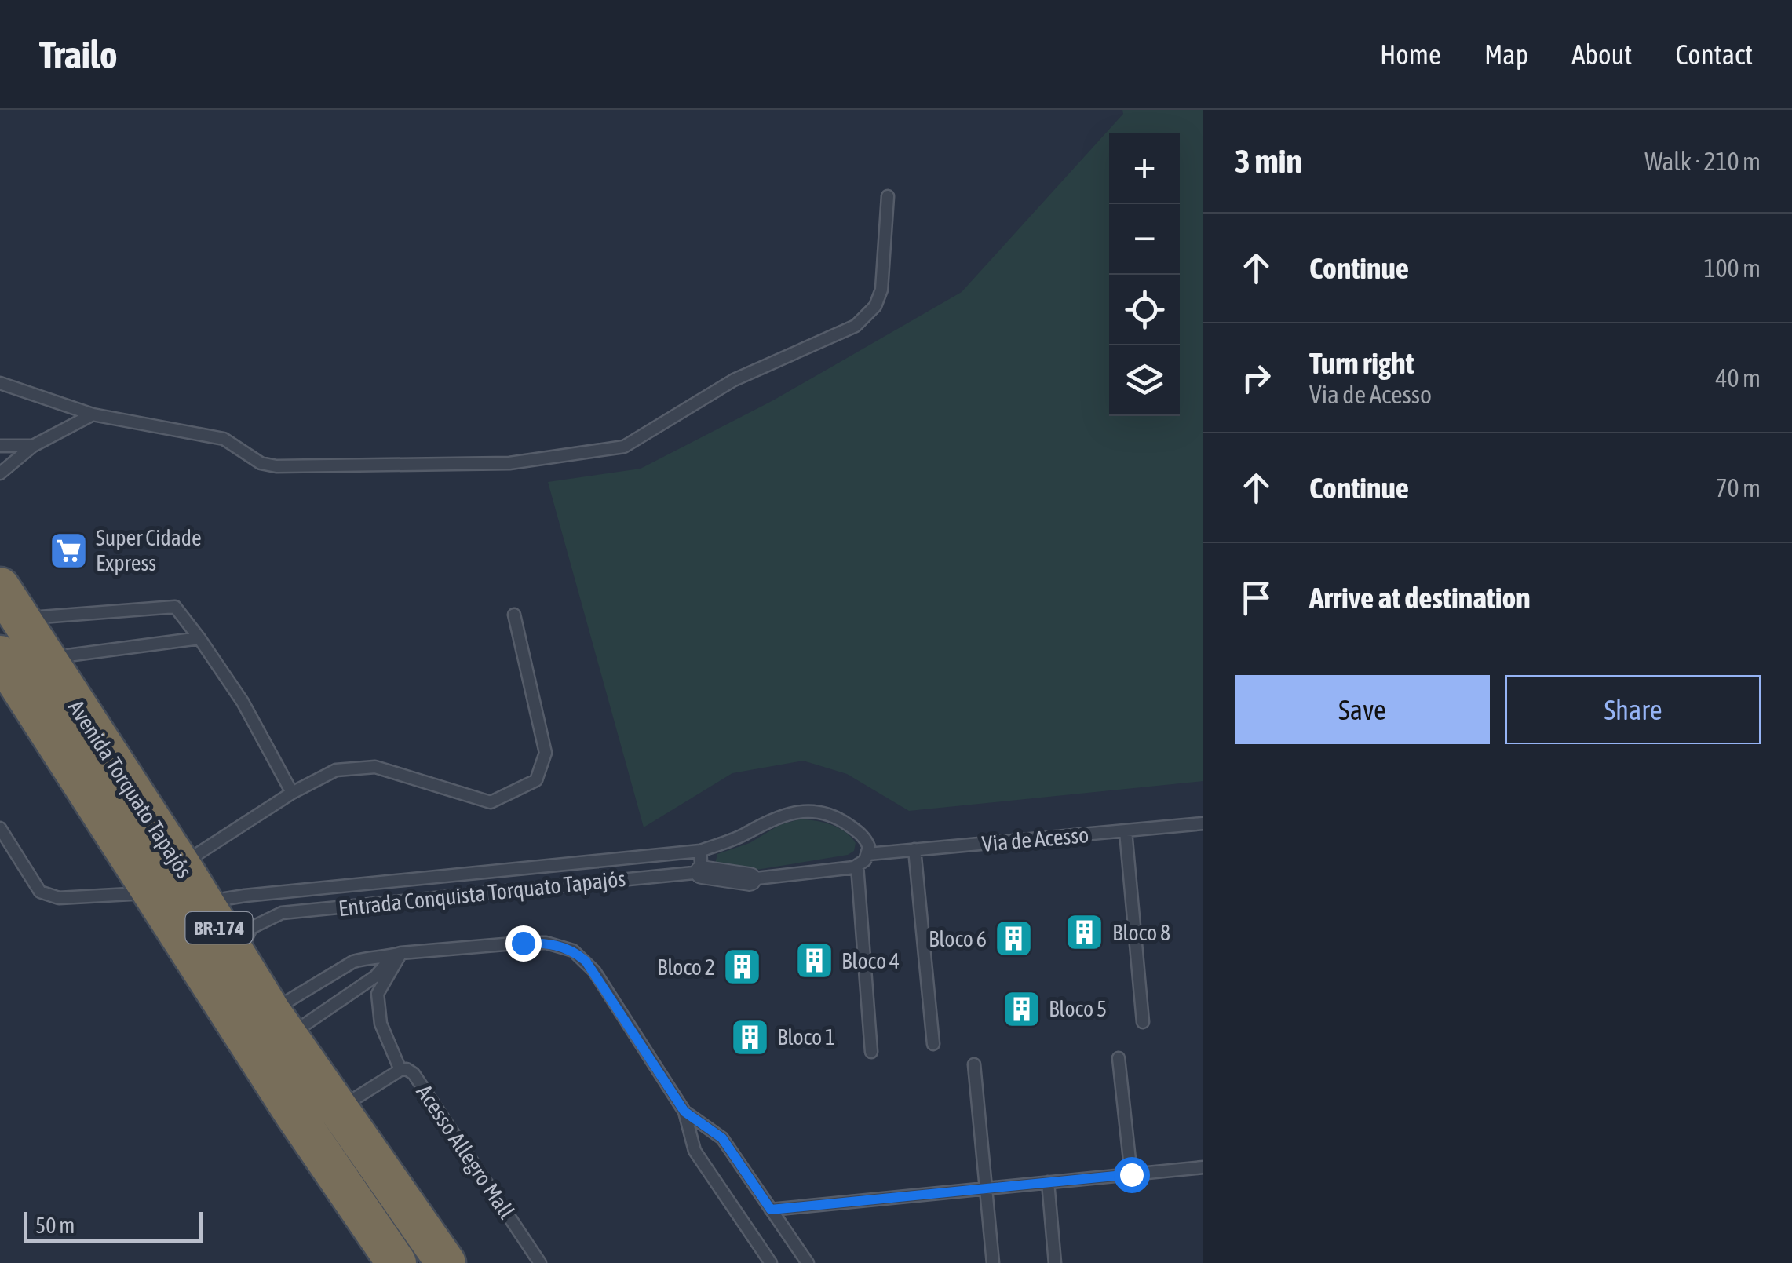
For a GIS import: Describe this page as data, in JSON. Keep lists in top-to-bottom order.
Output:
{
  "streets": {
    "highway": ["Avenida Torquato Tapajós", "BR-174"],
    "street": ["Entrada Conquista Torquato Tapajós"],
    "lane": ["Via de Acesso", "Acesso Allegro Mall"]
  },
  "crossings": [
    ["Avenida Torquato Tapajós", "Entrada Conquista Torquato Tapajós"],
    ["Avenida Torquato Tapajós", "Acesso Allegro Mall"]
  ],
  "places": {
    "supermarket": ["Super Cidade Express"],
    "building": [
      "Bloco 8",
      "Bloco 6",
      "Bloco 4",
      "Bloco 2",
      "Bloco 5",
      "Bloco 1"
    ]
  },
  "scale_bar": "50 m",
  "page": {
    "header": "Trailo",
    "nav": [
      "Home",
      "Map",
      "About",
      "Contact"
    ],
    "heading": ["3 min", "Walk · 210 m"],
    "map_buttons": ["+", "−"],
    "list": [
      ["Continue", "100 m"],
      ["Turn right", "Via de Acesso", "40 m"],
      ["Continue", "70 m"],
      "Arrive at destination"
    ],
    "buttons": ["Save", "Share"],
    "scale": "50 m"
  }
}
